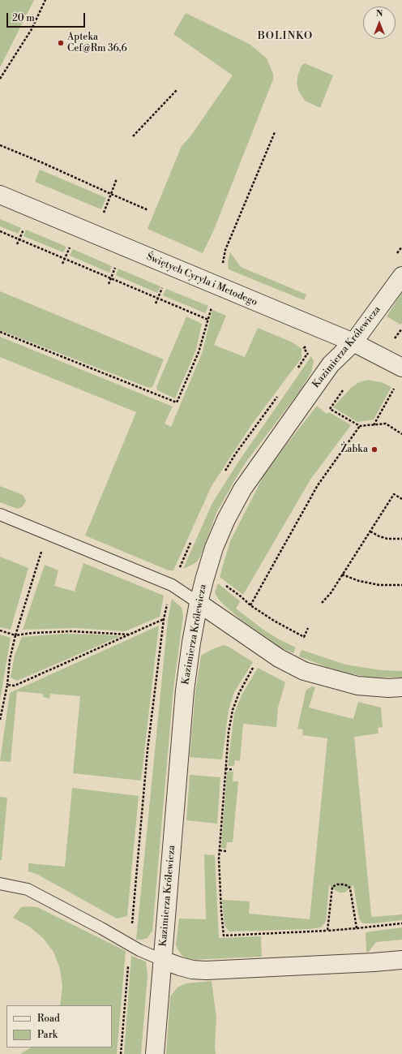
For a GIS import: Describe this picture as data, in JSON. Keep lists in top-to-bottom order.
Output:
{
  "streets": {
    "street": ["Świętych Cyryla i Metodego", "Kazimierza Królewicza"]
  },
  "crossings": [
    ["Świętych Cyryla i Metodego", "Kazimierza Królewicza"]
  ],
  "districts": ["BOLINKO"],
  "places": ["Apteka Cef@Rm 36,6", "Żabka"],
  "legend": ["Road", "Park"],
  "scale_bar": "20 m",
  "north": "top"
}
